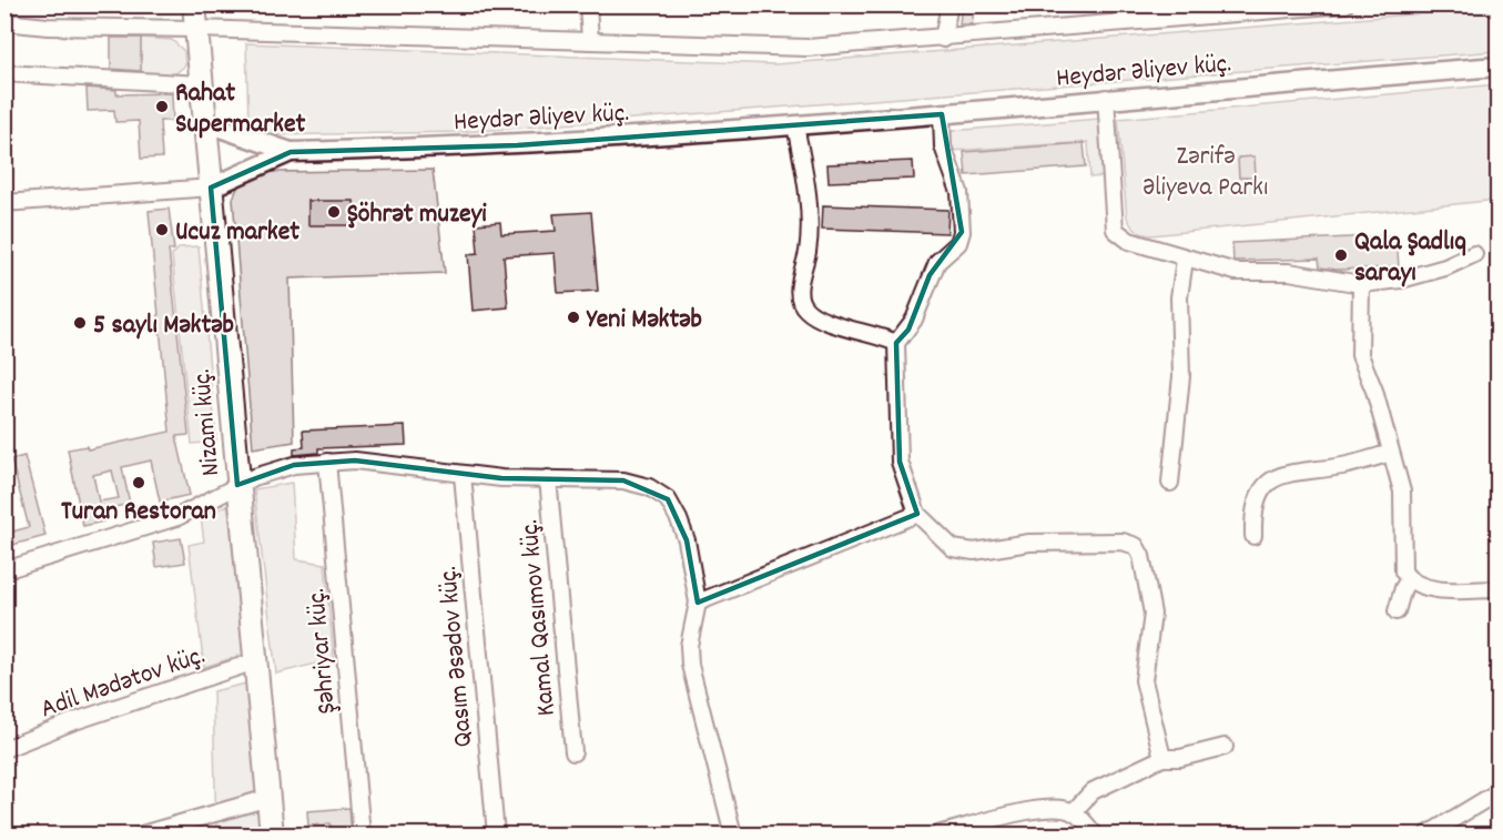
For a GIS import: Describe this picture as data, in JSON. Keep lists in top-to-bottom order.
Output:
{
  "streets": {
    "highway": ["Nizami küç."],
    "main road": ["Heydər Əliyev küç."],
    "street": [
      "Kamal Qasımov küç.",
      "Şəhriyar küç.",
      "Qasım Əsədov küç.",
      "Adil Mədətov küç."
    ]
  },
  "crossings": [
    ["Nizami küç.", "Adil Mədətov küç."]
  ],
  "parks": ["Zərifə Əliyeva Parkı"],
  "places": [
    "Rahat Supermarket",
    "Şöhrət muzeyi",
    "Ucuz market",
    "Qala Şadlıq sarayı",
    "Yeni Məktəb",
    "5 saylı Məktəb",
    "Turan Restoran"
  ]
}
